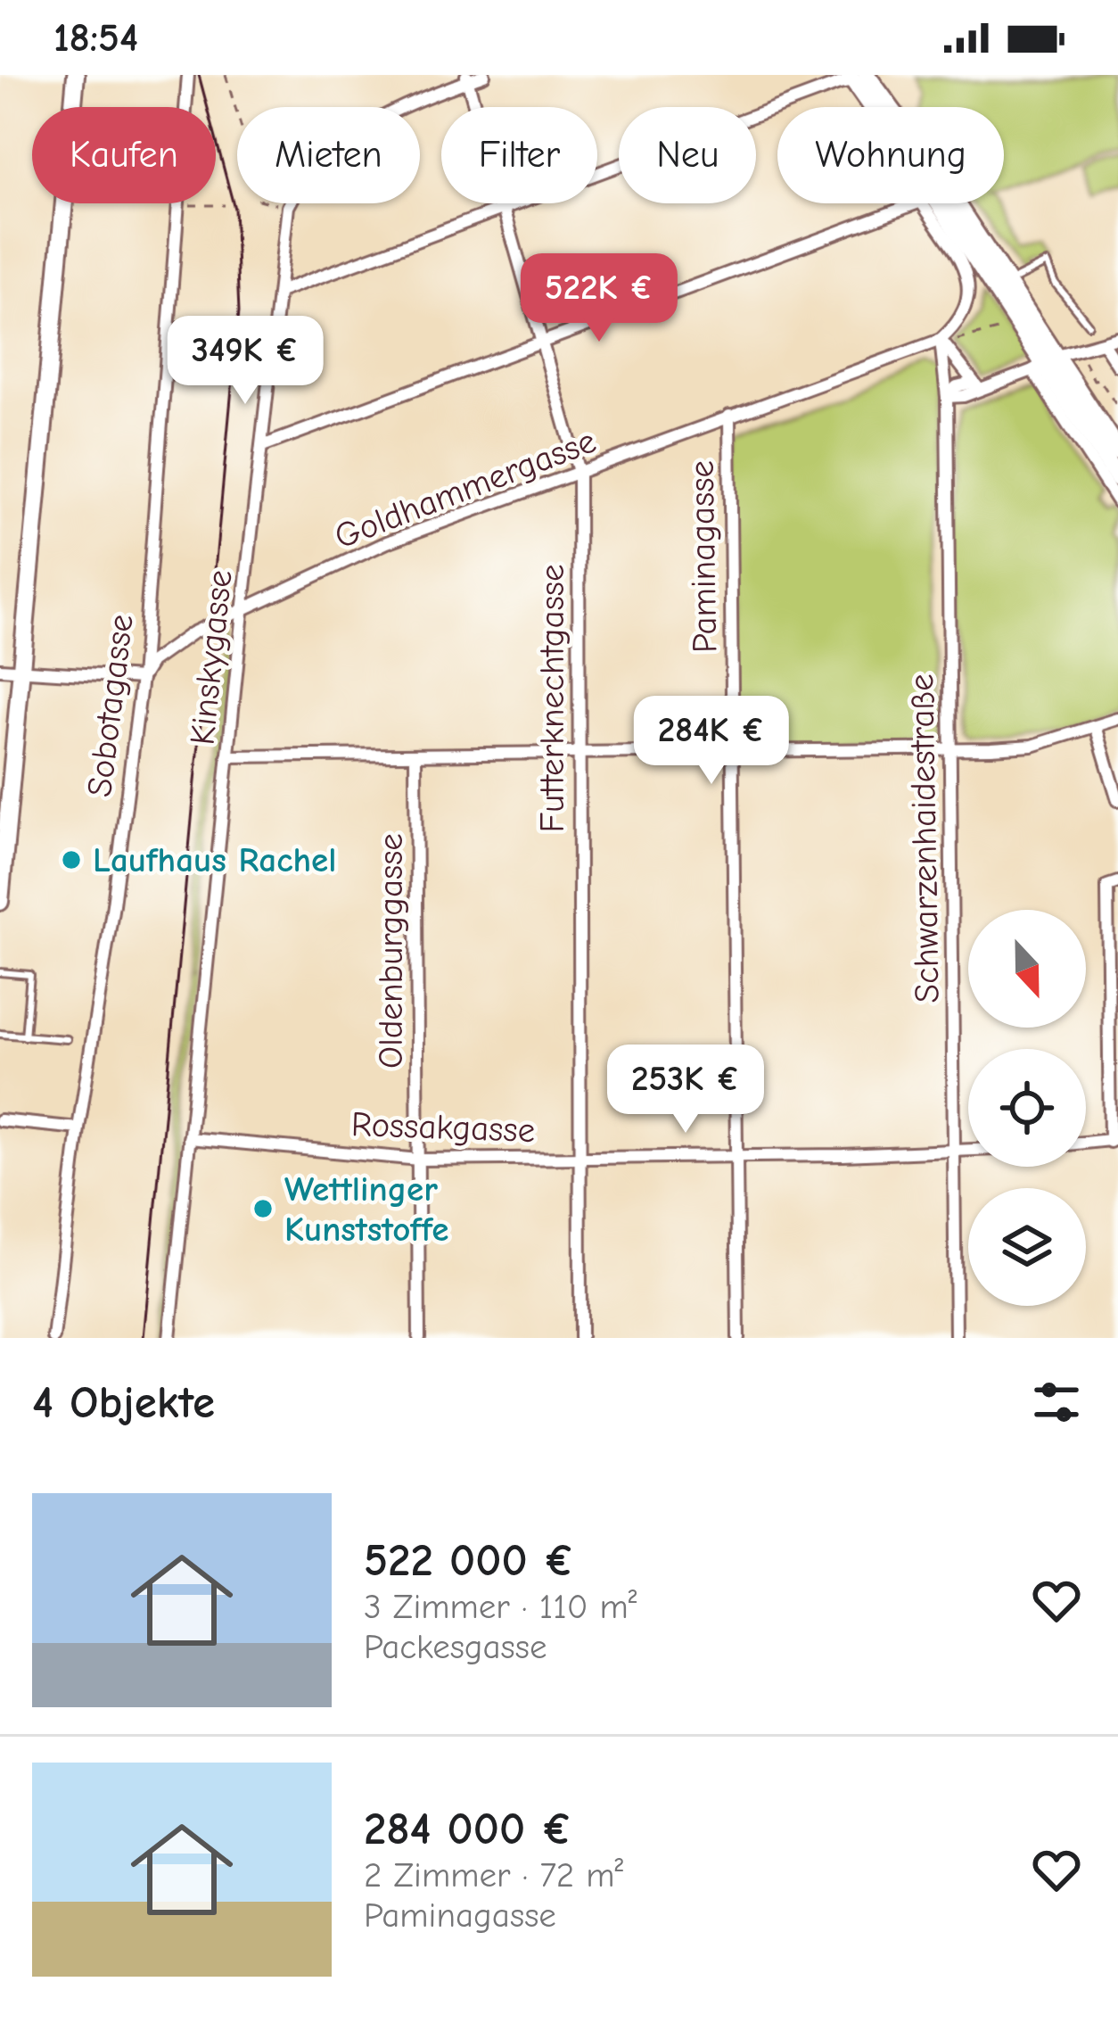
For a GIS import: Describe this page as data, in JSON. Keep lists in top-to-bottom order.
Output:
{
  "streets": {
    "street": [
      "Goldhammergasse",
      "Paminagasse",
      "Kinskygasse",
      "Futterknechtgasse",
      "Sobotagasse",
      "Schwarzenhaidestraße",
      "Oldenburggasse",
      "Rossakgasse"
    ]
  },
  "crossings": [
    ["Goldhammergasse", "Paminagasse"],
    ["Goldhammergasse", "Kinskygasse"],
    ["Goldhammergasse", "Futterknechtgasse"],
    ["Goldhammergasse", "Sobotagasse"],
    ["Goldhammergasse", "Schwarzenhaidestraße"],
    ["Paminagasse", "Rossakgasse"],
    ["Kinskygasse", "Futterknechtgasse"],
    ["Kinskygasse", "Rossakgasse"],
    ["Futterknechtgasse", "Rossakgasse"],
    ["Schwarzenhaidestraße", "Rossakgasse"],
    ["Oldenburggasse", "Rossakgasse"]
  ],
  "places": ["Laufhaus Rachel", "Wettlinger Kunststoffe"],
  "north": "bottom",
  "page": {
    "status": "18:54",
    "chip": [
      "Kaufen",
      "Mieten",
      "Filter",
      "Neu",
      "Wohnung"
    ],
    "price": [
      "522K €",
      "349K €",
      "284K €",
      "253K €"
    ],
    "heading": "4 Objekte",
    "list": [
      {
        "name": "522 000 €",
        "note": "3 Zimmer · 110 m² · Packesgasse"
      },
      {
        "name": "284 000 €",
        "note": "2 Zimmer · 72 m² · Paminagasse"
      }
    ]
  }
}
